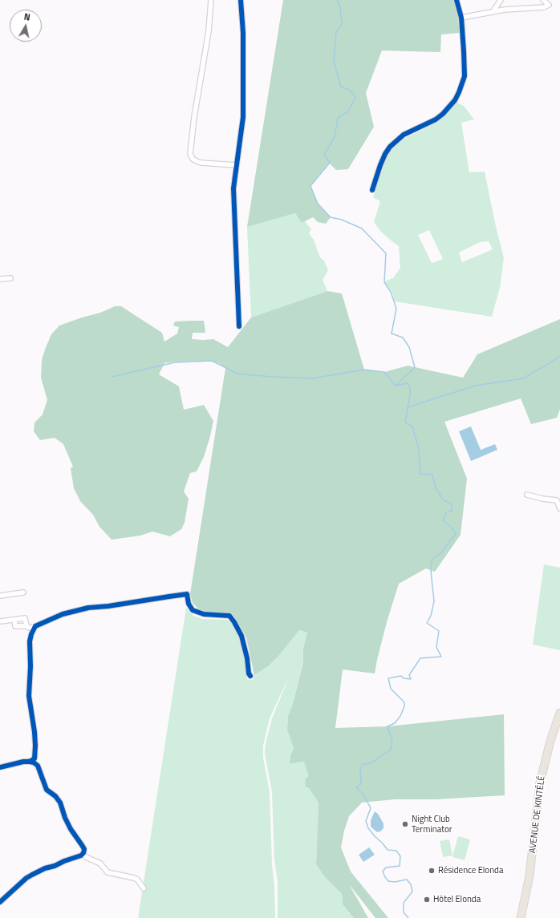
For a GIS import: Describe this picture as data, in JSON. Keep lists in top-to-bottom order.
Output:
{
  "streets": {
    "main road": ["AVENUE DE KINTÉLÉ"]
  },
  "places": ["Night Club Terminator", "Résidence Elonda", "Hôtel Elonda"],
  "north": "top"
}
